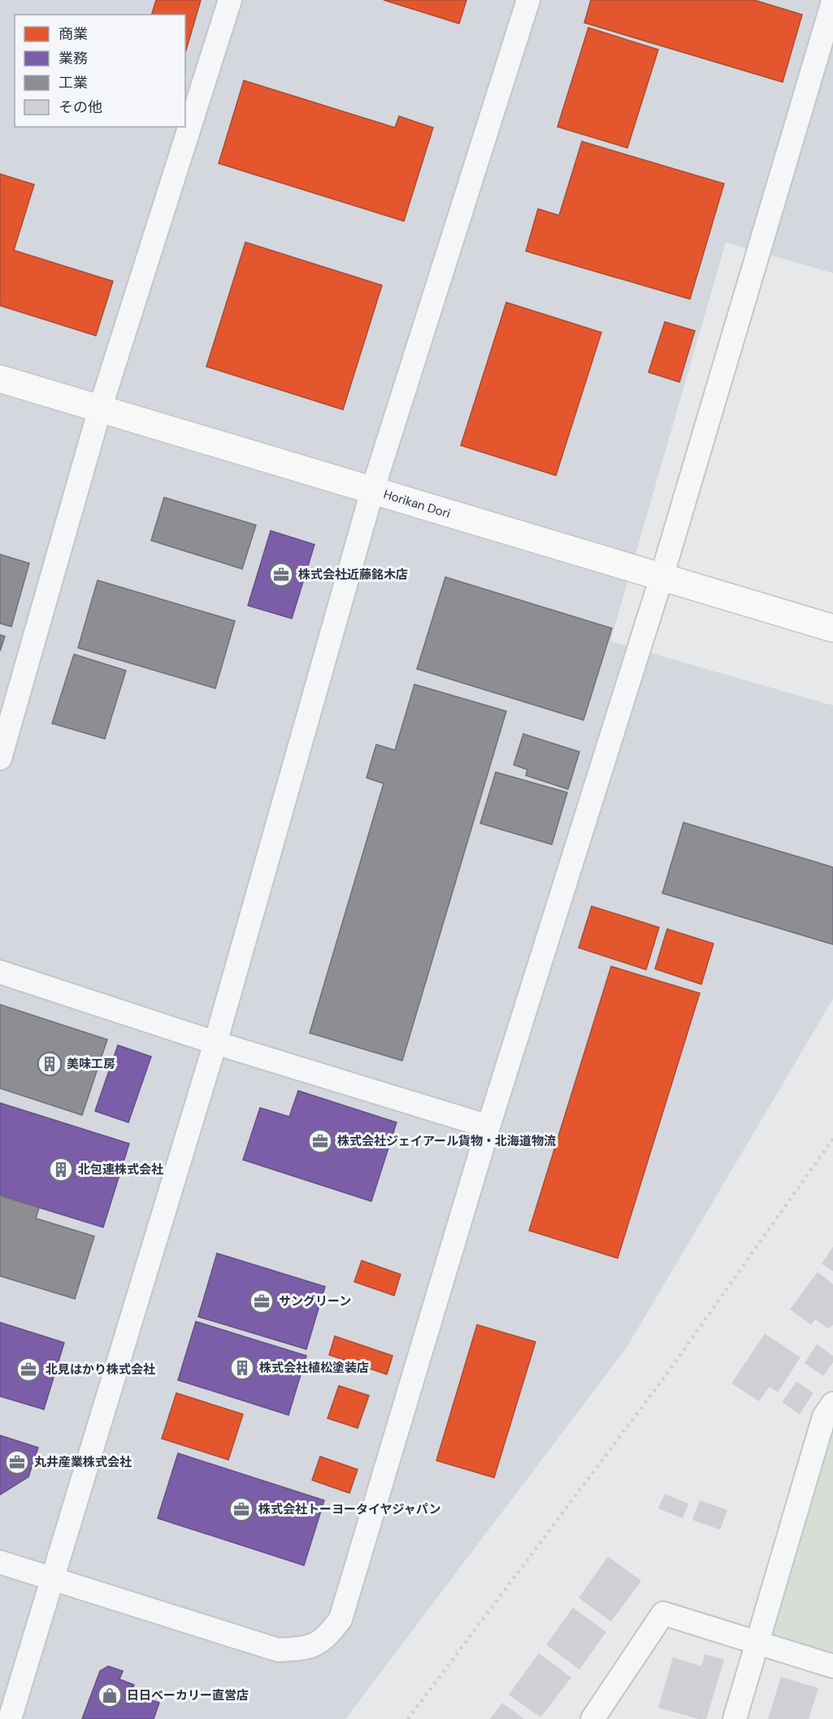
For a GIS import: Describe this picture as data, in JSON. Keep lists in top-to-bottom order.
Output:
{
  "streets": {
    "street": ["Horikan Dori"]
  },
  "places": {
    "office": [
      "株式会社近藤銘木店",
      "株式会社ジェイアール貨物・北海道物流",
      "サングリーン",
      "北見はかり株式会社",
      "丸井産業株式会社",
      "株式会社トーヨータイヤジャパン"
    ],
    "building": ["美味工房", "北包連株式会社", "株式会社植松塗装店"],
    "shop": ["日日ベーカリー直営店"]
  },
  "legend": [
    "商業",
    "業務",
    "工業",
    "その他"
  ]
}
